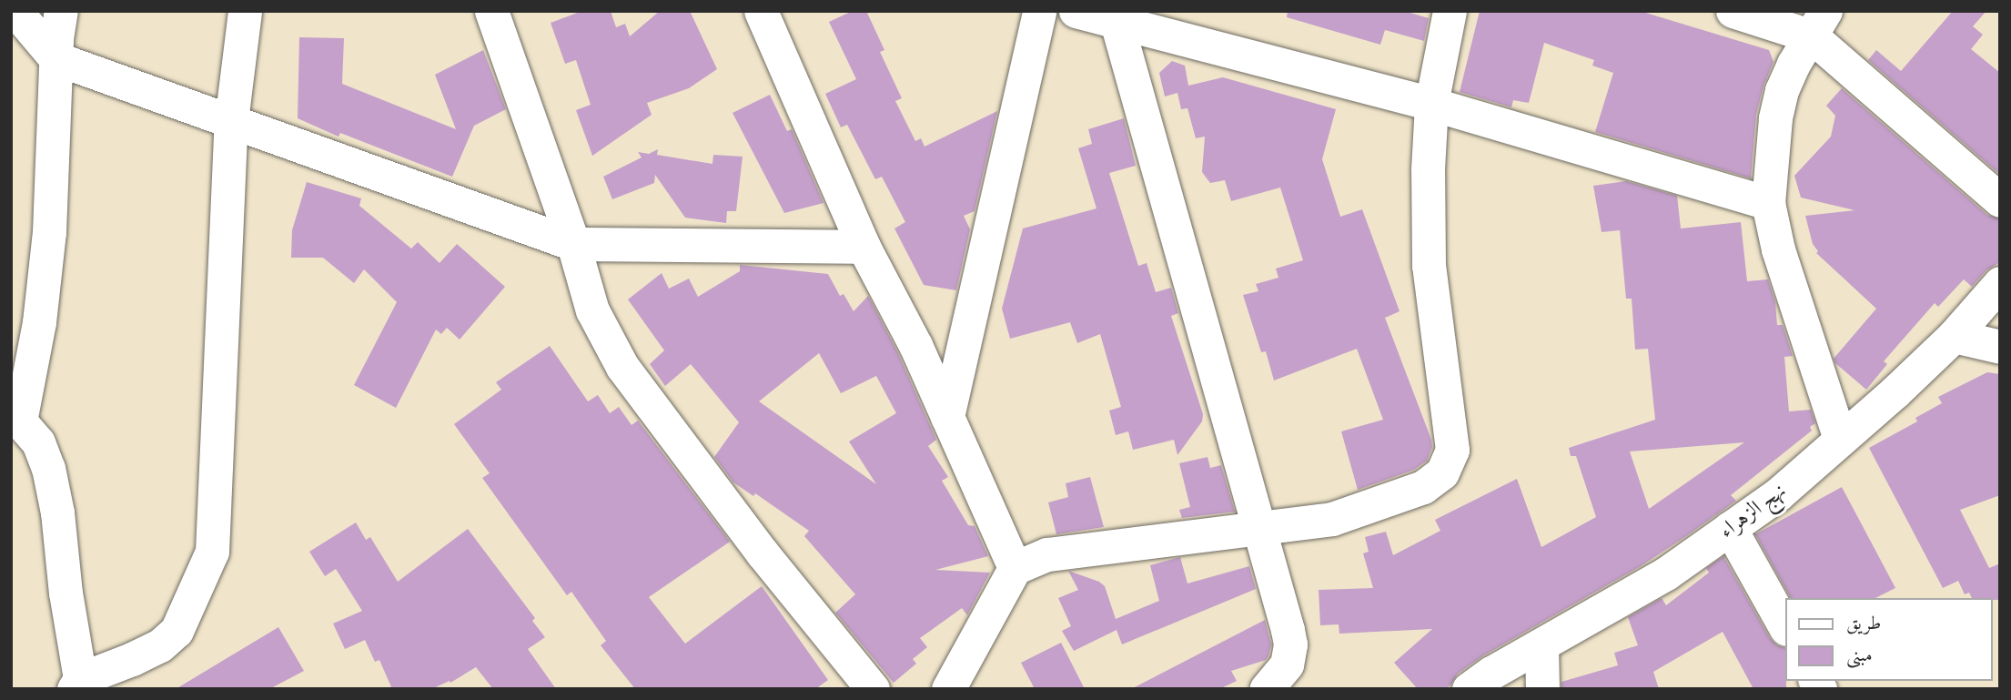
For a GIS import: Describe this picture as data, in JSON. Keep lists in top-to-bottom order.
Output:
{
  "streets": {
    "street": ["نهج الزهراء"]
  },
  "legend": ["طريق", "مبنى"]
}
